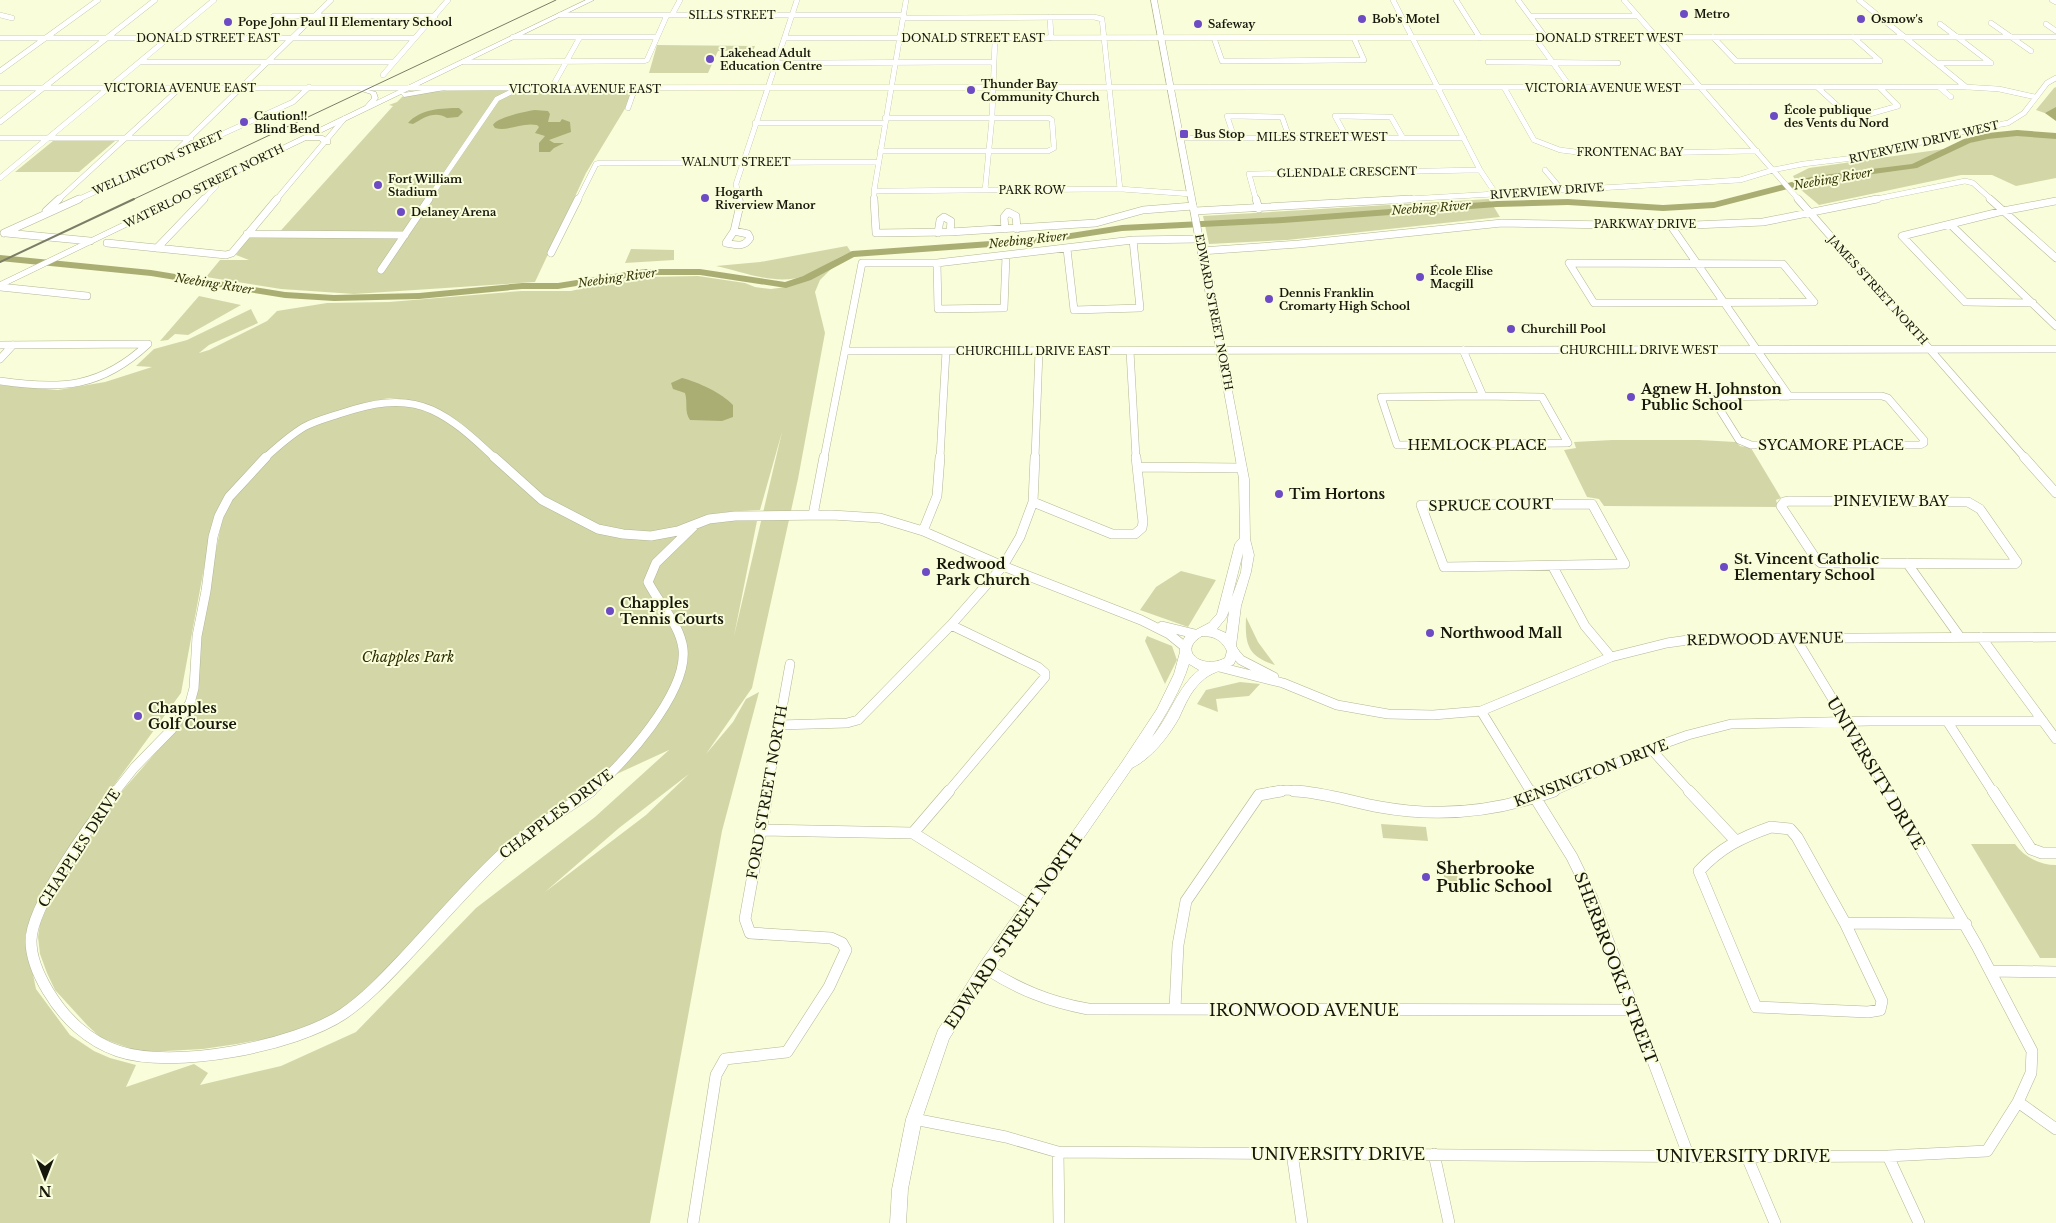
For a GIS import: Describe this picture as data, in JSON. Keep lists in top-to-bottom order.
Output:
{
  "streets": {
    "main road": ["WATERLOO STREET NORTH", "EDWARD STREET NORTH"],
    "street": [
      "SILLS STREET",
      "DONALD STREET EAST",
      "DONALD STREET WEST",
      "VICTORIA AVENUE EAST",
      "VICTORIA AVENUE WEST",
      "MILES STREET WEST",
      "RIVERVEIW DRIVE WEST",
      "FRONTENAC BAY",
      "WALNUT STREET",
      "WELLINGTON STREET",
      "GLENDALE CRESCENT",
      "PARK ROW",
      "RIVERVIEW DRIVE",
      "PARKWAY DRIVE",
      "JAMES STREET NORTH",
      "CHURCHILL DRIVE WEST",
      "CHURCHILL DRIVE EAST",
      "HEMLOCK PLACE",
      "SYCAMORE PLACE",
      "PINEVIEW BAY",
      "SPRUCE COURT",
      "REDWOOD AVENUE",
      "KENSINGTON DRIVE",
      "UNIVERSITY DRIVE",
      "FORD STREET NORTH",
      "CHAPPLES DRIVE",
      "SHERBROOKE STREET",
      "IRONWOOD AVENUE"
    ]
  },
  "crossings": [
    ["SILLS STREET", "DONALD STREET EAST"],
    ["SILLS STREET", "WATERLOO STREET NORTH"],
    ["DONALD STREET EAST", "DONALD STREET WEST"],
    ["DONALD STREET EAST", "EDWARD STREET NORTH"],
    ["DONALD STREET WEST", "EDWARD STREET NORTH"],
    ["VICTORIA AVENUE EAST", "VICTORIA AVENUE WEST"],
    ["VICTORIA AVENUE EAST", "WELLINGTON STREET"],
    ["VICTORIA AVENUE EAST", "WATERLOO STREET NORTH"],
    ["VICTORIA AVENUE EAST", "EDWARD STREET NORTH"],
    ["VICTORIA AVENUE WEST", "RIVERVEIW DRIVE WEST"],
    ["VICTORIA AVENUE WEST", "FRONTENAC BAY"],
    ["VICTORIA AVENUE WEST", "JAMES STREET NORTH"],
    ["VICTORIA AVENUE WEST", "EDWARD STREET NORTH"],
    ["MILES STREET WEST", "EDWARD STREET NORTH"],
    ["RIVERVEIW DRIVE WEST", "RIVERVIEW DRIVE"],
    ["RIVERVEIW DRIVE WEST", "JAMES STREET NORTH"],
    ["FRONTENAC BAY", "JAMES STREET NORTH"],
    ["GLENDALE CRESCENT", "RIVERVIEW DRIVE"],
    ["PARK ROW", "EDWARD STREET NORTH"],
    ["RIVERVIEW DRIVE", "JAMES STREET NORTH"],
    ["PARKWAY DRIVE", "JAMES STREET NORTH"],
    ["PARKWAY DRIVE", "EDWARD STREET NORTH"],
    ["JAMES STREET NORTH", "CHURCHILL DRIVE WEST"],
    ["EDWARD STREET NORTH", "CHURCHILL DRIVE WEST"],
    ["EDWARD STREET NORTH", "CHURCHILL DRIVE EAST"],
    ["EDWARD STREET NORTH", "REDWOOD AVENUE"],
    ["EDWARD STREET NORTH", "UNIVERSITY DRIVE"],
    ["EDWARD STREET NORTH", "IRONWOOD AVENUE"],
    ["CHURCHILL DRIVE WEST", "CHURCHILL DRIVE EAST"],
    ["REDWOOD AVENUE", "UNIVERSITY DRIVE"],
    ["REDWOOD AVENUE", "SHERBROOKE STREET"],
    ["KENSINGTON DRIVE", "UNIVERSITY DRIVE"],
    ["KENSINGTON DRIVE", "SHERBROOKE STREET"],
    ["KENSINGTON DRIVE", "IRONWOOD AVENUE"],
    ["UNIVERSITY DRIVE", "SHERBROOKE STREET"],
    ["SHERBROOKE STREET", "IRONWOOD AVENUE"]
  ],
  "water": ["Neebing River"],
  "parks": ["Chapples Park"],
  "places": {
    "other": [
      "Metro",
      "Bob's Motel",
      "Osmow's",
      "Pope John Paul II Elementary School",
      "Safeway",
      "Lakehead Adult Education Centre",
      "Thunder Bay Community Church",
      "École publique des Vents du Nord",
      "Caution!! Blind Bend",
      "Fort William Stadium",
      "Hogarth Riverview Manor",
      "Delaney Arena",
      "École Elise Macgill",
      "Dennis Franklin Cromarty High School",
      "Churchill Pool",
      "Agnew H. Johnston Public School",
      "Tim Hortons",
      "St. Vincent Catholic Elementary School",
      "Redwood Park Church",
      "Chapples Tennis Courts",
      "Northwood Mall",
      "Chapples Golf Course",
      "Sherbrooke Public School"
    ],
    "transit": ["Bus Stop"]
  },
  "north": "bottom"
}
